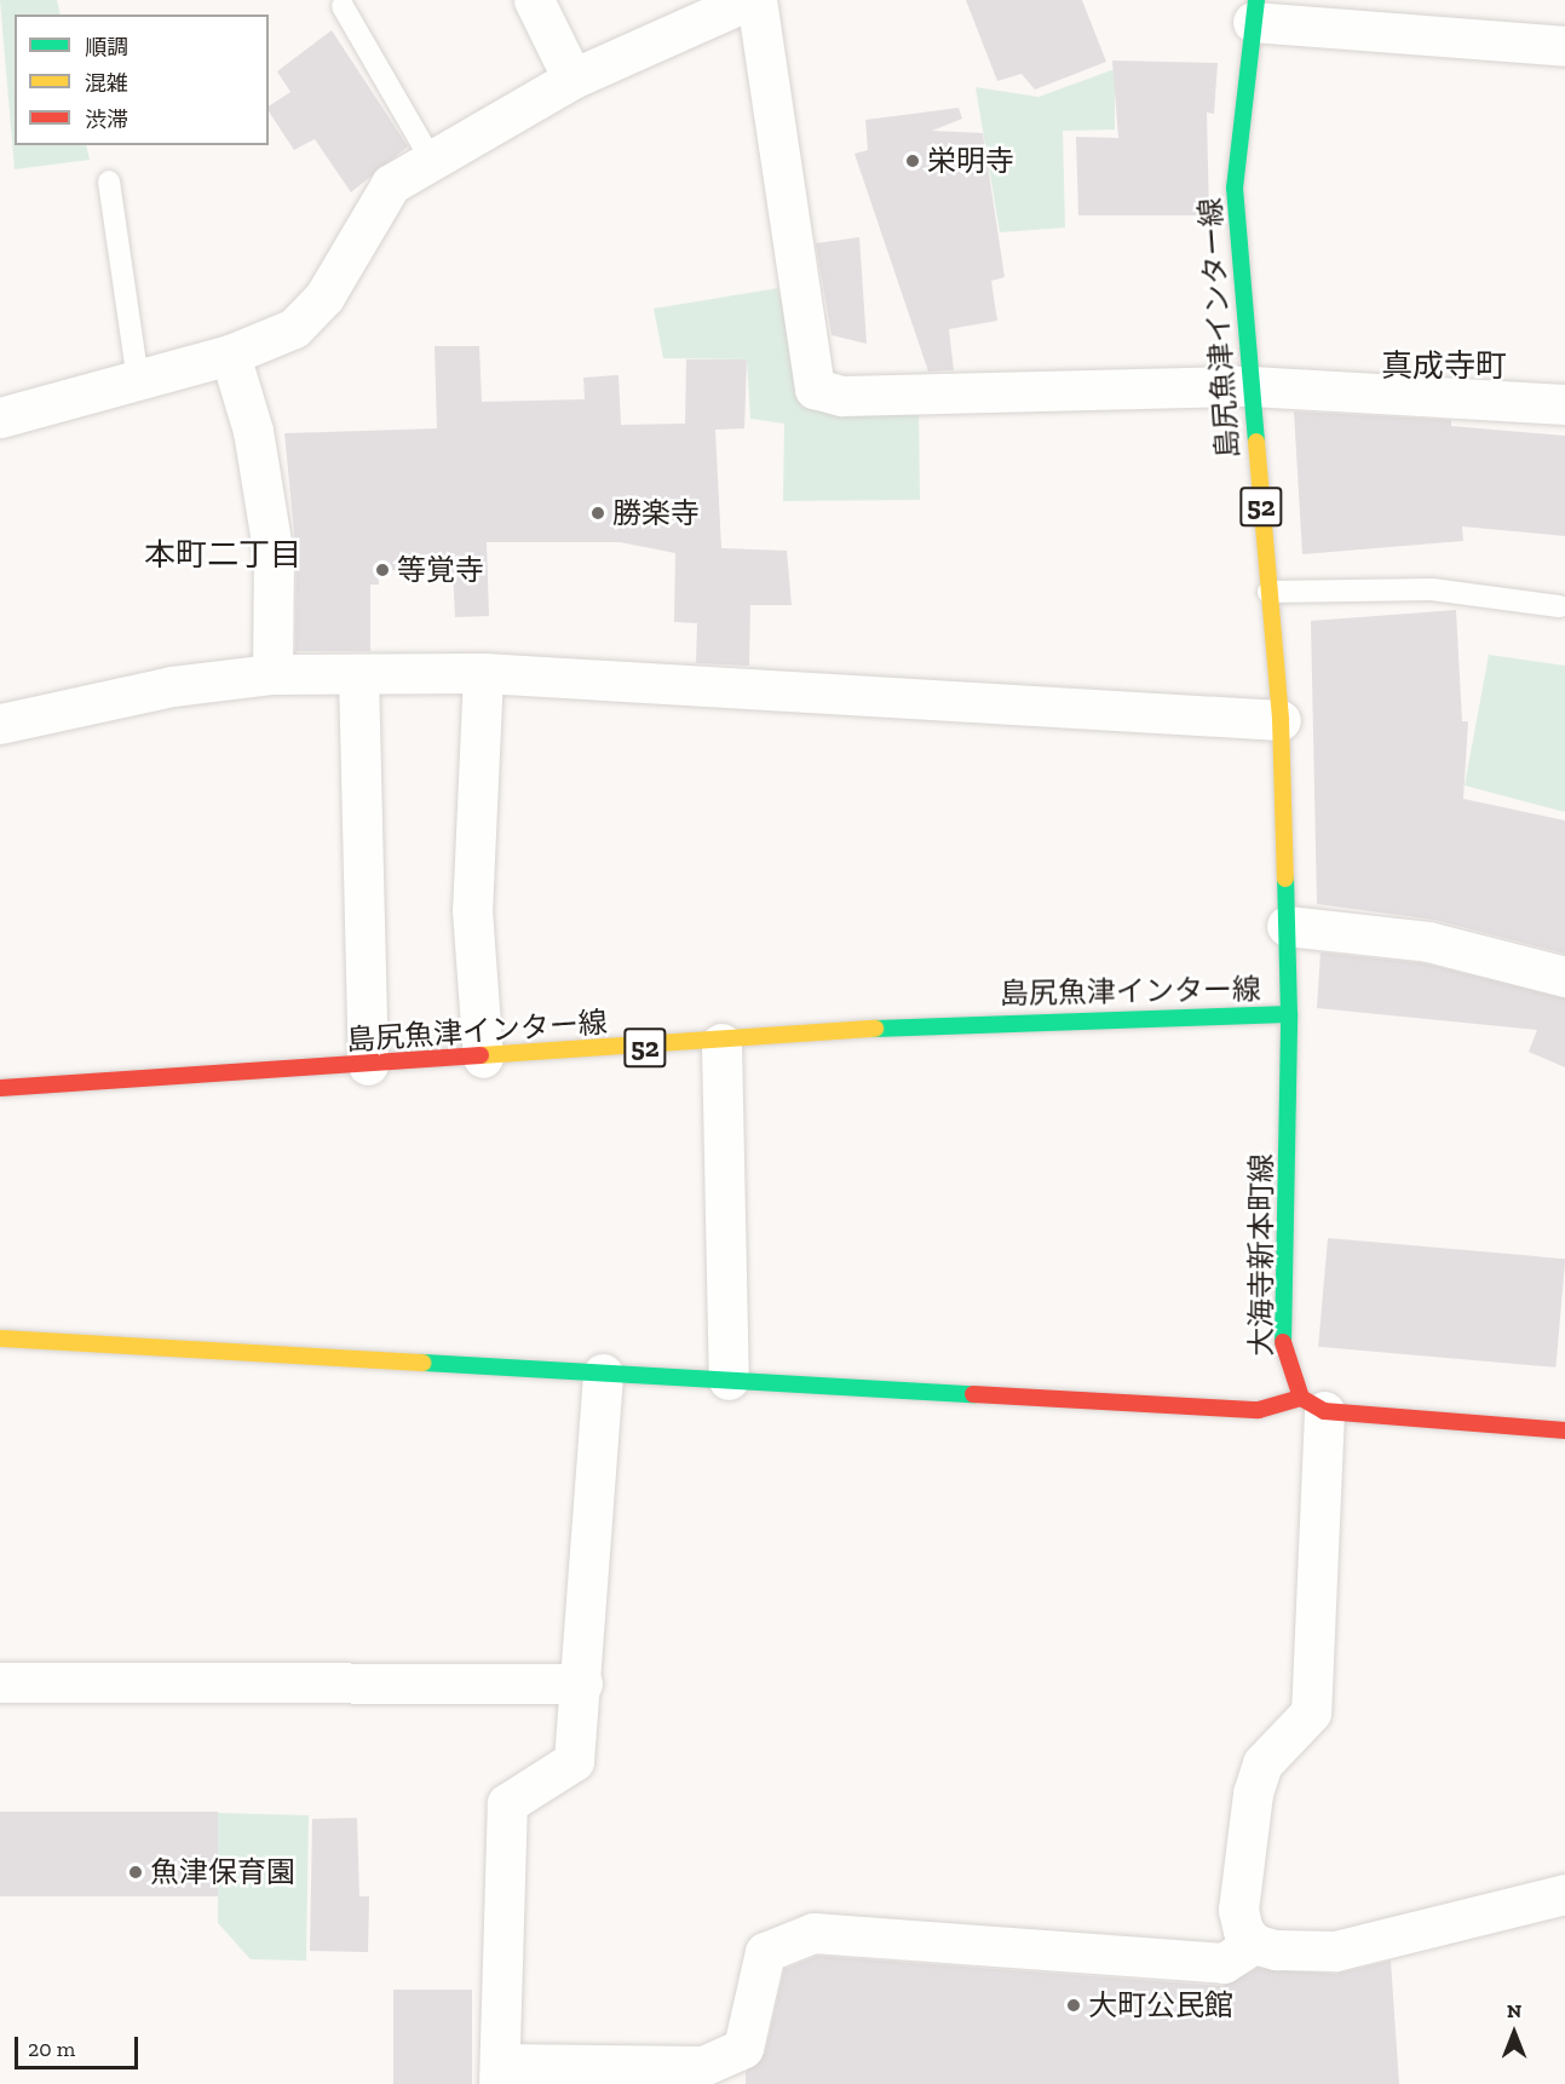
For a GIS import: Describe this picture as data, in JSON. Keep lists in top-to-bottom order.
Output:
{
  "streets": {
    "main road": ["島尻魚津インター線", "52", "大海寺新本町線"]
  },
  "crossings": [
    ["島尻魚津インター線", "大海寺新本町線"]
  ],
  "districts": ["真成寺町", "本町二丁目"],
  "places": [
    "栄明寺",
    "勝楽寺",
    "等覚寺",
    "魚津保育園",
    "大町公民館"
  ],
  "legend": ["順調", "混雑", "渋滞"],
  "scale_bar": "20 m",
  "north": "top"
}
